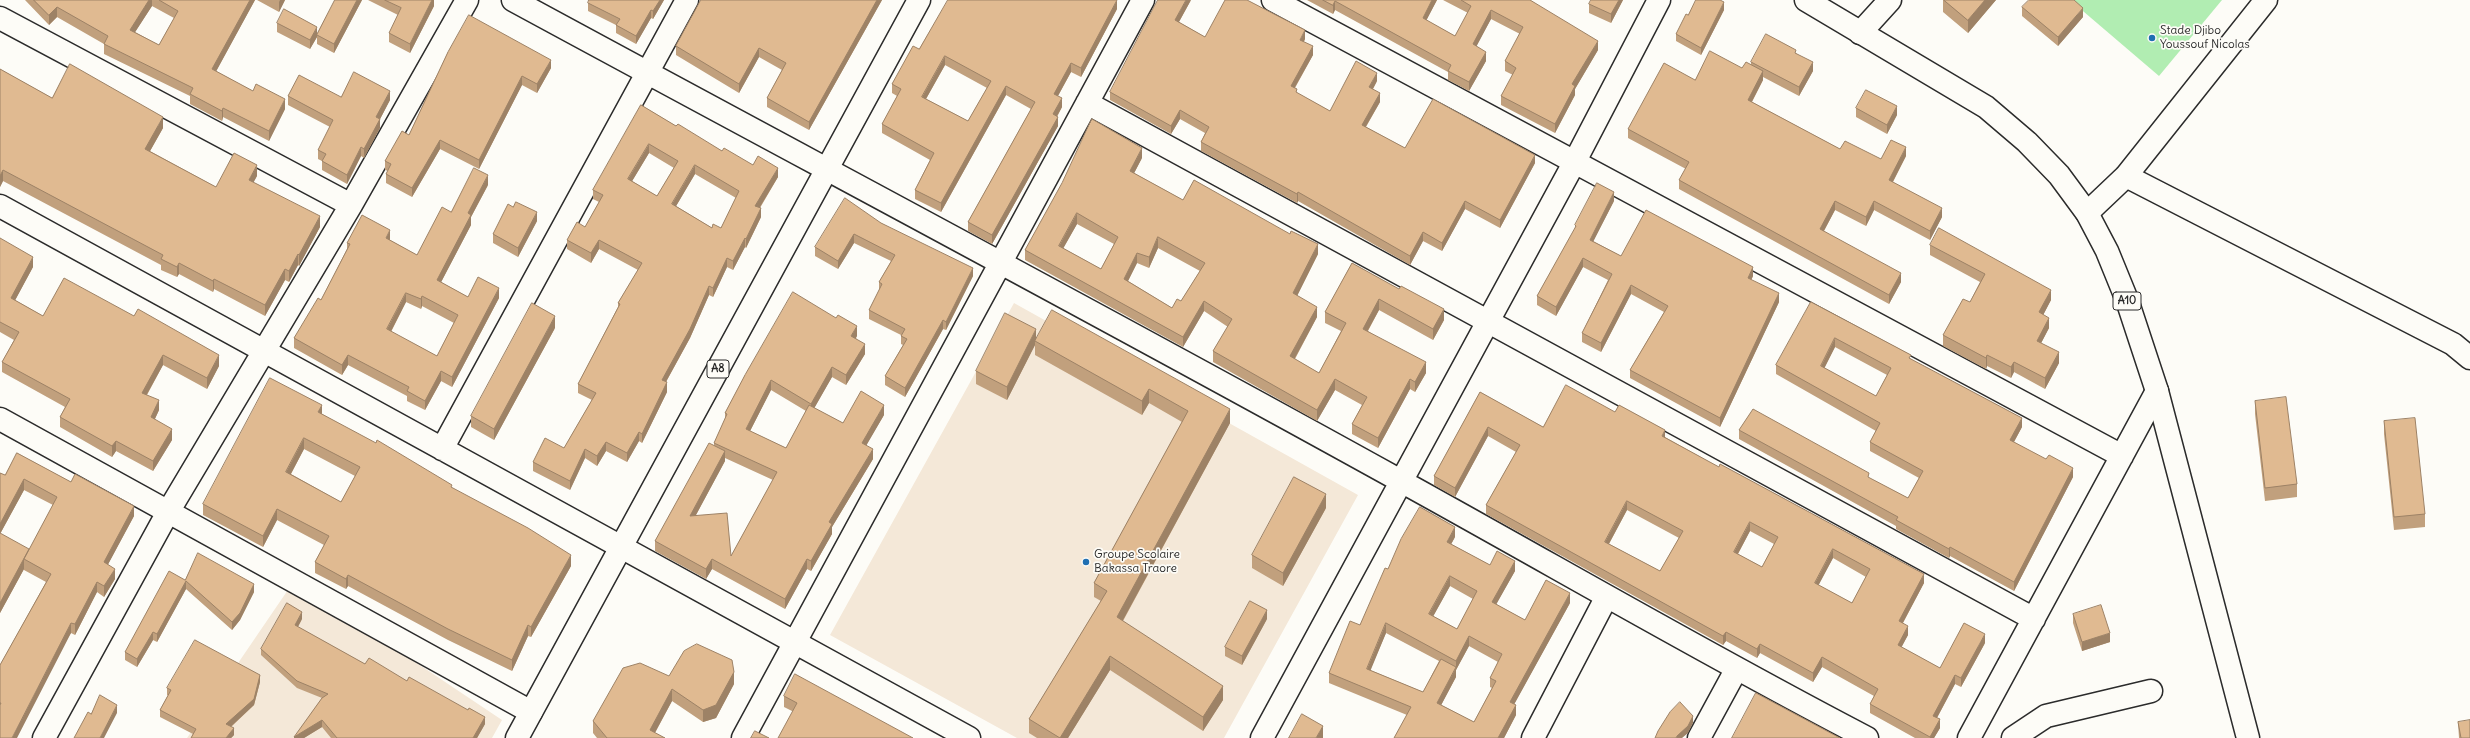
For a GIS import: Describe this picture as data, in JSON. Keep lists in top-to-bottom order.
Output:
{
  "streets": {
    "street": ["A10", "A8"]
  },
  "places": ["Stade Djibo Youssouf Nicolas", "Groupe Scolaire Bakassa Traore"]
}
